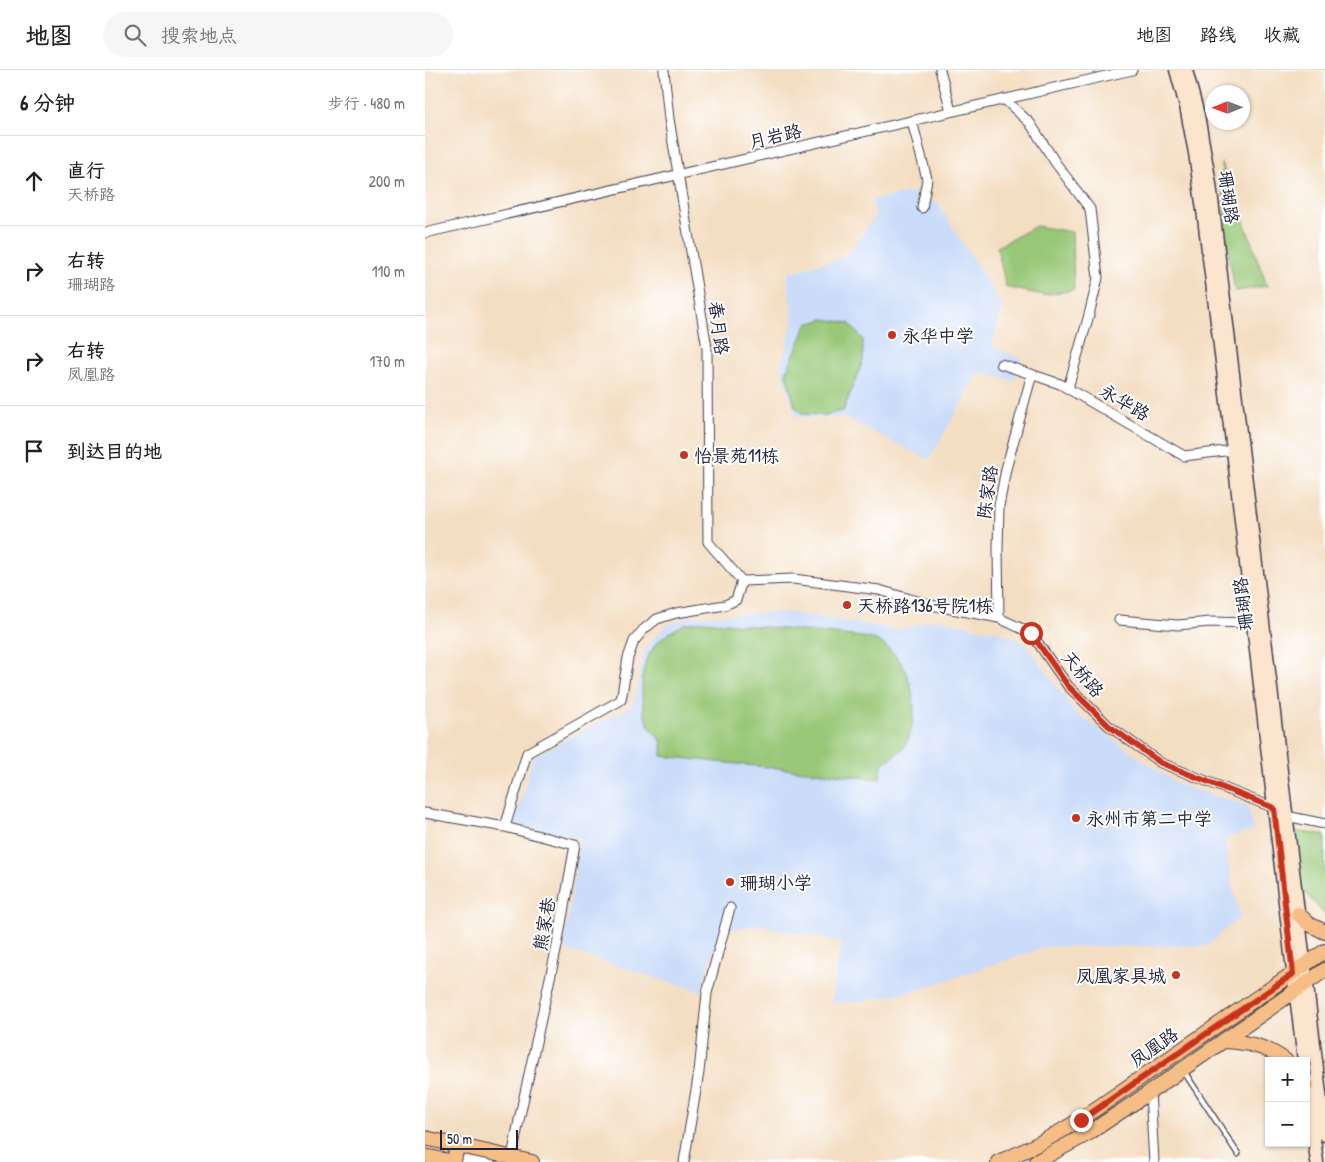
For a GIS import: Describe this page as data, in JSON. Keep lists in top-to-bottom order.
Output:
{
  "streets": {
    "main road": ["珊瑚路", "凤凰路"],
    "street": [
      "月岩路",
      "春月路",
      "永华路",
      "陈家路",
      "天桥路",
      "熊家巷"
    ]
  },
  "crossings": [
    ["月岩路", "春月路"],
    ["珊瑚路", "永华路"],
    ["珊瑚路", "天桥路"],
    ["珊瑚路", "凤凰路"],
    ["春月路", "天桥路"],
    ["永华路", "陈家路"],
    ["陈家路", "天桥路"]
  ],
  "places": [
    "永华中学",
    "怡景苑11栋",
    "天桥路136号院1栋",
    "永州市第二中学",
    "珊瑚小学",
    "凤凰家具城"
  ],
  "scale_bar": "50 m",
  "north": "left",
  "page": {
    "header": "地图",
    "search": "搜索地点",
    "nav": ["地图", "路线", "收藏"],
    "heading": ["6 分钟", "步行 · 480 m"],
    "list": [
      ["直行", "天桥路", "200 m"],
      ["右转", "珊瑚路", "110 m"],
      ["右转", "凤凰路", "170 m"],
      "到达目的地"
    ],
    "map_buttons": ["+", "−"],
    "scale": "50 m"
  }
}
